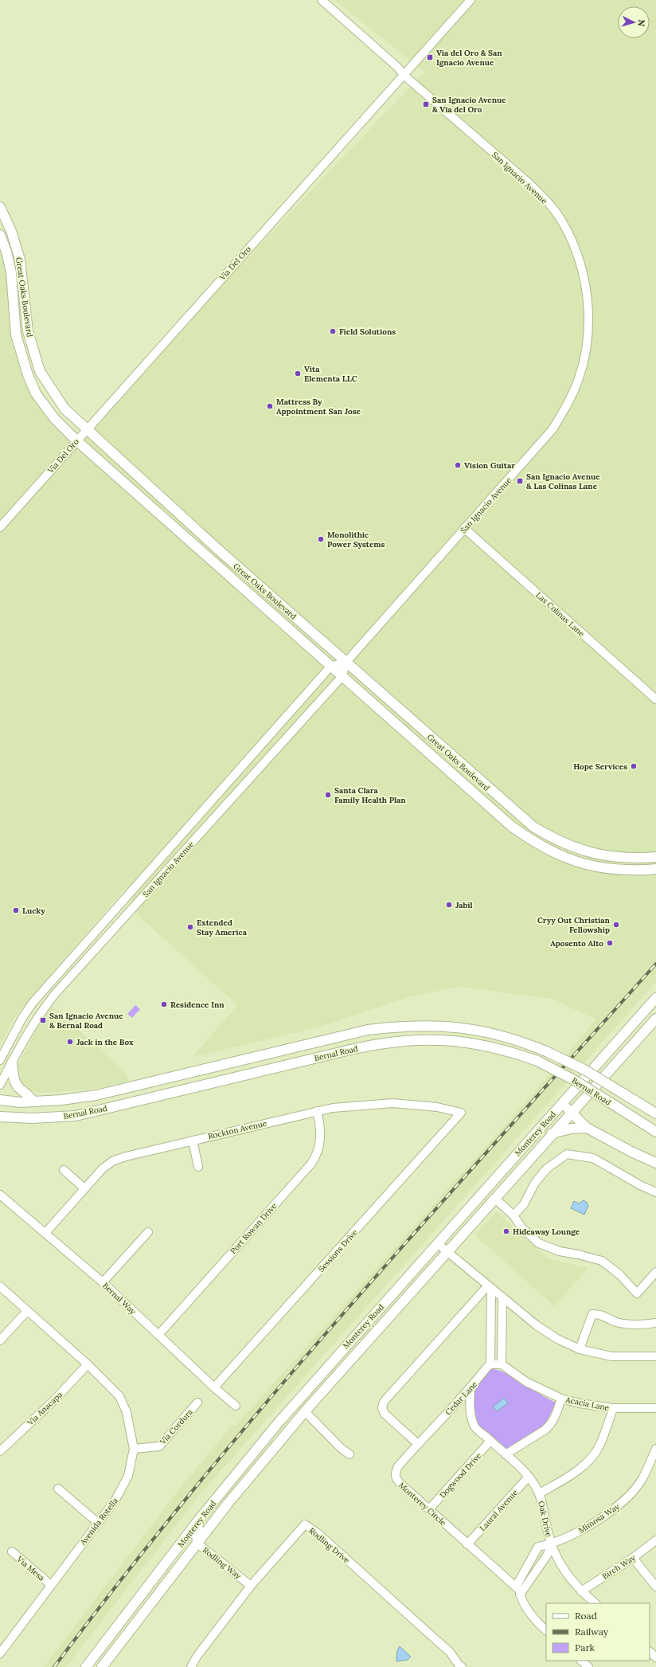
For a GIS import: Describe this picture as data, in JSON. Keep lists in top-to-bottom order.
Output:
{
  "streets": {
    "main road": ["Great Oaks Boulevard", "Bernal Road", "Monterey Road"],
    "street": [
      "San Ignacio Avenue",
      "Via Del Oro",
      "Las Colinas Lane",
      "Rockton Avenue",
      "Port Rowan Drive",
      "Sessions Drive",
      "Bernal Way",
      "Cedar Lane",
      "Acacia Lane",
      "Via Anacapa",
      "Via Cordura",
      "Dogwood Drive",
      "Monterey Circle",
      "Laural Avenue",
      "Mimosa Way",
      "Oak Drive",
      "Avenida Rotella",
      "Rodling Drive",
      "Rodling Way",
      "Birch Way",
      "Via Mesa"
    ]
  },
  "crossings": [
    ["San Ignacio Avenue", "Via Del Oro"],
    ["San Ignacio Avenue", "Great Oaks Boulevard"],
    ["San Ignacio Avenue", "Las Colinas Lane"],
    ["Via Del Oro", "Great Oaks Boulevard"],
    ["Rockton Avenue", "Port Rowan Drive"],
    ["Rockton Avenue", "Sessions Drive"],
    ["Rockton Avenue", "Bernal Way"],
    ["Monterey Road", "Rodling Way"],
    ["Port Rowan Drive", "Bernal Way"],
    ["Sessions Drive", "Bernal Way"],
    ["Cedar Lane", "Acacia Lane"],
    ["Cedar Lane", "Dogwood Drive"],
    ["Cedar Lane", "Monterey Circle"],
    ["Cedar Lane", "Oak Drive"],
    ["Acacia Lane", "Dogwood Drive"],
    ["Acacia Lane", "Oak Drive"],
    ["Via Anacapa", "Avenida Rotella"],
    ["Via Cordura", "Avenida Rotella"],
    ["Dogwood Drive", "Monterey Circle"],
    ["Dogwood Drive", "Oak Drive"],
    ["Monterey Circle", "Laural Avenue"],
    ["Monterey Circle", "Mimosa Way"],
    ["Laural Avenue", "Oak Drive"],
    ["Mimosa Way", "Oak Drive"],
    ["Oak Drive", "Birch Way"],
    ["Avenida Rotella", "Via Mesa"],
    ["Rodling Drive", "Rodling Way"]
  ],
  "places": {
    "transit": [
      "Via del Oro & San Ignacio Avenue",
      "San Ignacio Avenue & Via del Oro",
      "San Ignacio Avenue & Las Colinas Lane",
      "San Ignacio Avenue & Bernal Road"
    ],
    "other": [
      "Field Solutions",
      "Vita Elementa LLC",
      "Mattress By Appointment San Jose",
      "Vision Guitar",
      "Monolithic Power Systems",
      "Hope Services",
      "Santa Clara Family Health Plan",
      "Jabil",
      "Lucky",
      "Cryy Out Christian Fellowship",
      "Extended Stay America",
      "Aposento Alto",
      "Residence Inn",
      "Jack in the Box",
      "Hideaway Lounge"
    ]
  },
  "legend": ["Road", "Railway", "Park"],
  "north": "right"
}
